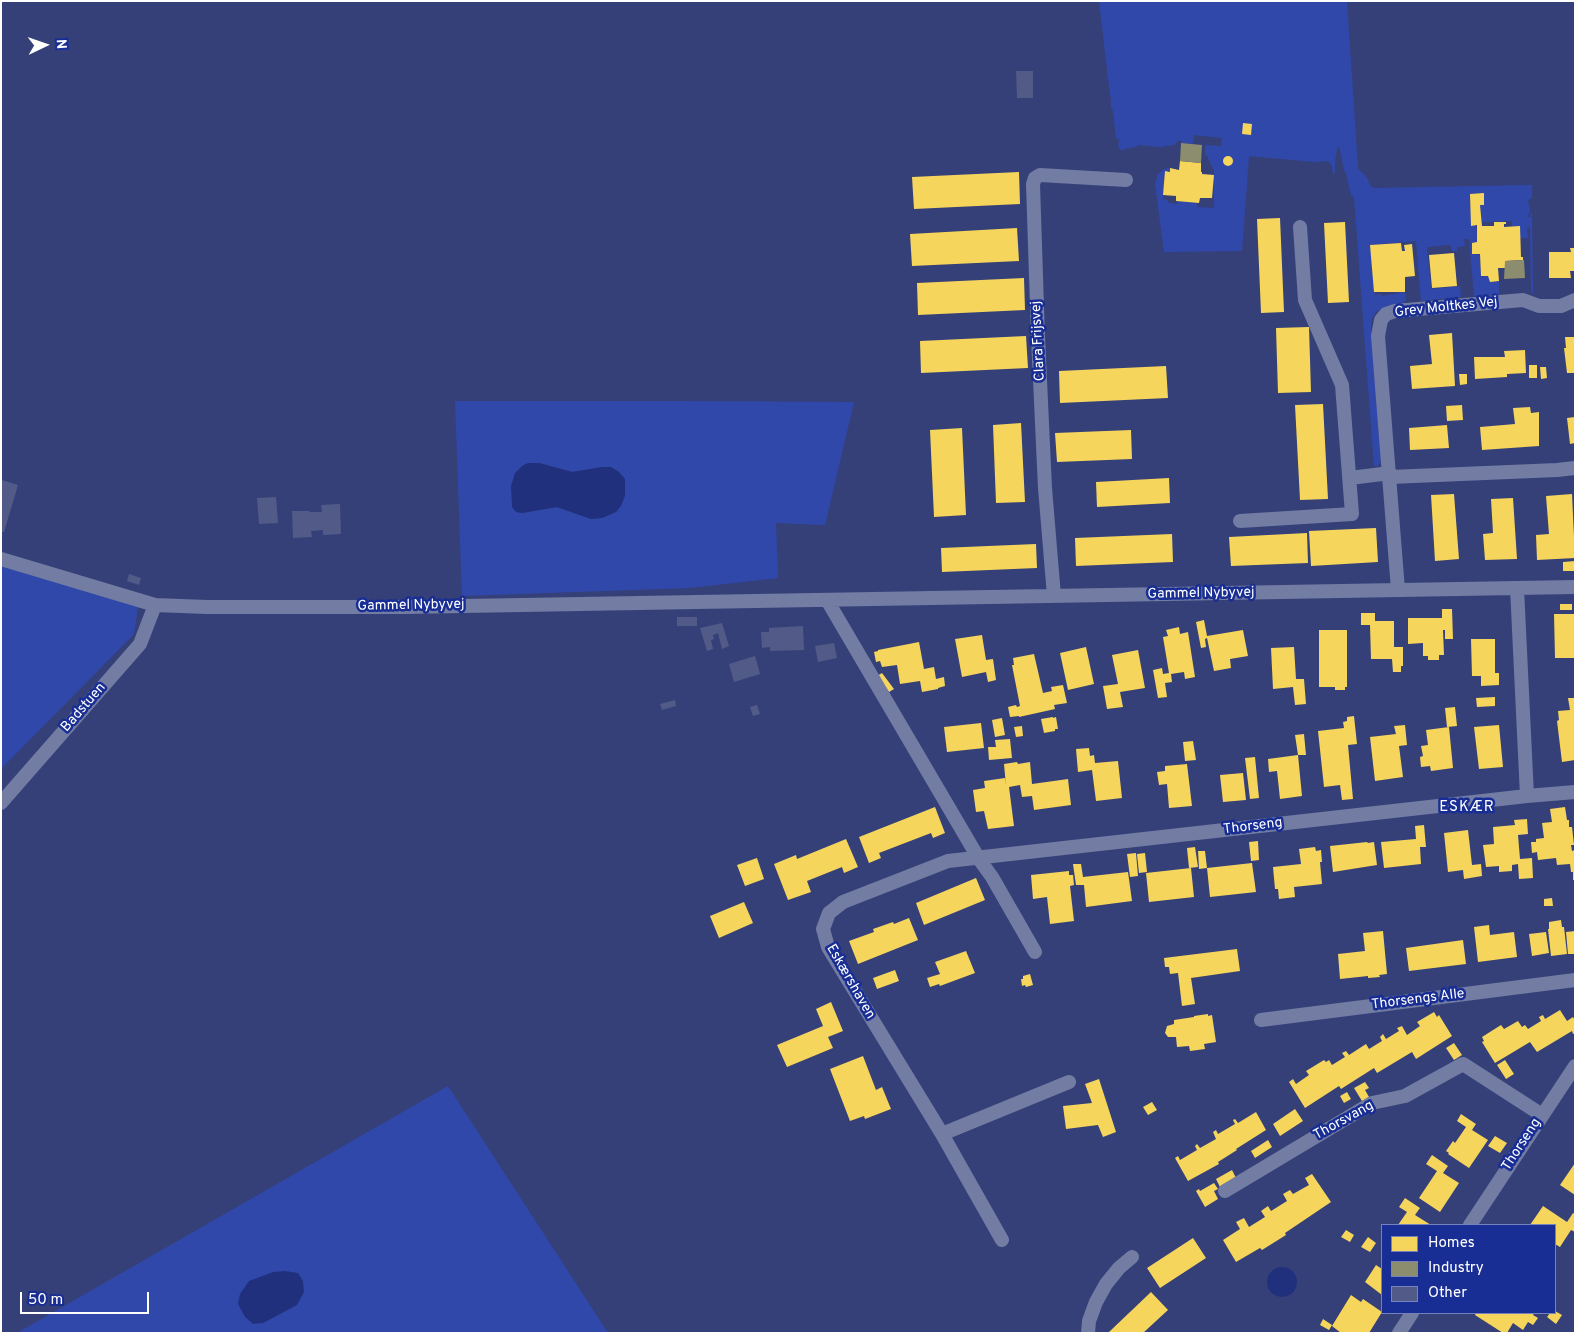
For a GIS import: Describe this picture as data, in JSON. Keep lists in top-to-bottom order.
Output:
{
  "streets": {
    "street": [
      "Grev Moltkes Vej",
      "Clara Frijsvej",
      "Gammel Nybyvej",
      "Badstuen",
      "Thorseng",
      "Eskærshaven",
      "Thorsengs Alle",
      "Thorsvang"
    ]
  },
  "crossings": [
    ["Grev Moltkes Vej", "Gammel Nybyvej"],
    ["Clara Frijsvej", "Gammel Nybyvej"],
    ["Gammel Nybyvej", "Badstuen"],
    ["Thorseng", "Eskærshaven"],
    ["Thorseng", "Thorsvang"]
  ],
  "districts": ["ESKÆR"],
  "legend": ["Homes", "Industry", "Other"],
  "scale_bar": "50 m",
  "north": "right"
}
